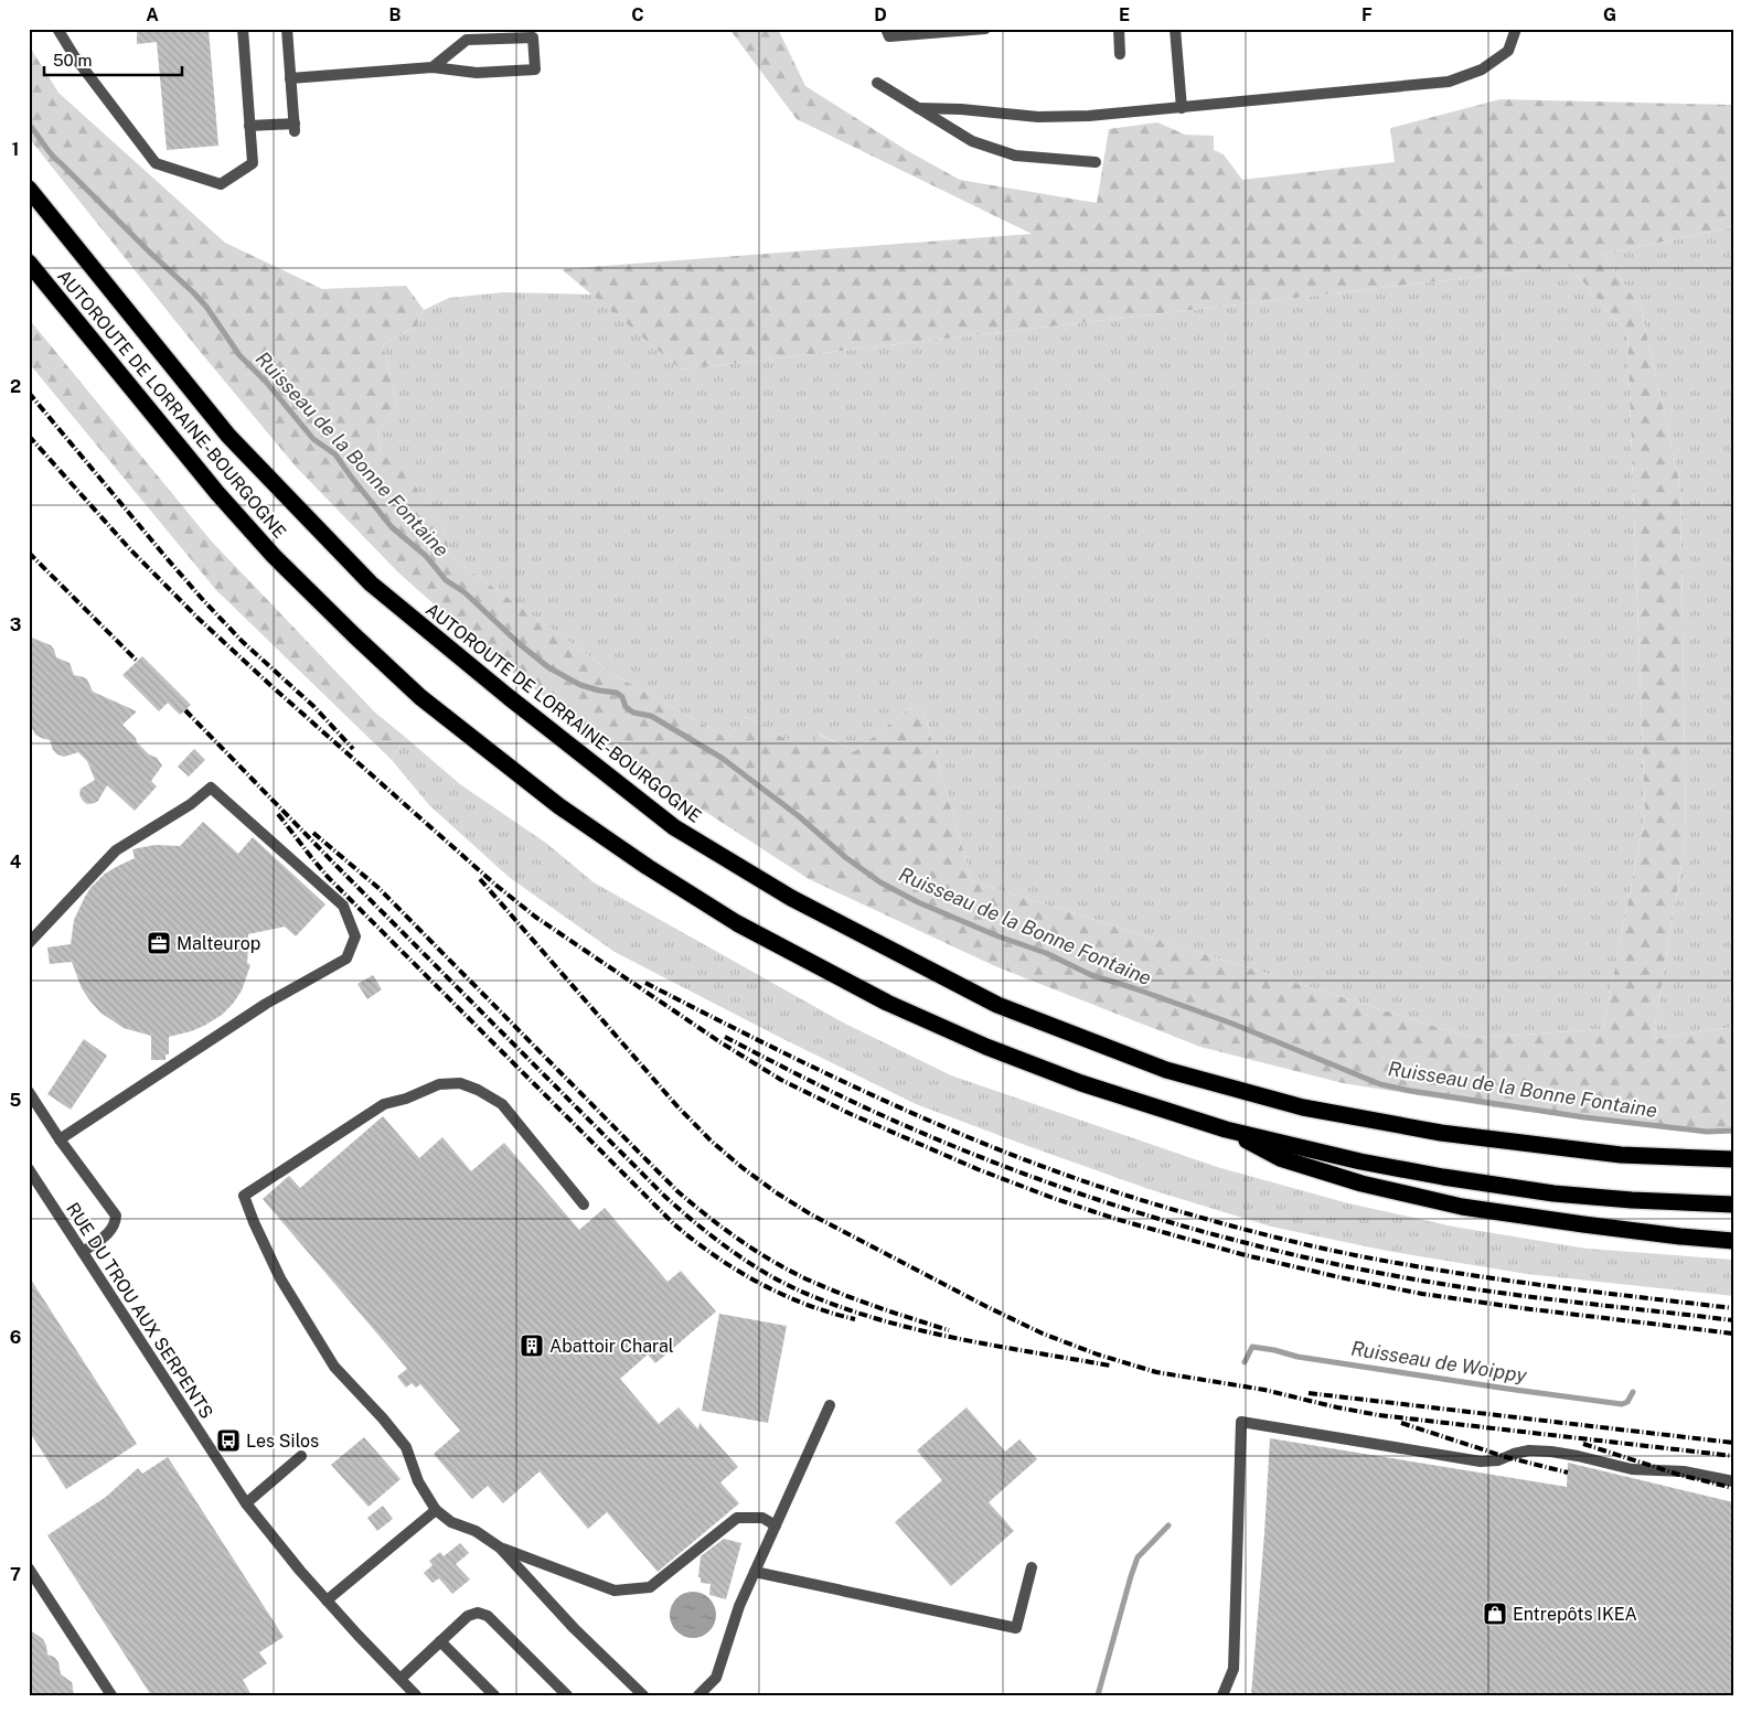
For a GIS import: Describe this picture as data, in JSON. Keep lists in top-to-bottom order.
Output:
{
  "streets": {
    "highway": ["AUTOROUTE DE LORRAINE-BOURGOGNE"],
    "street": ["RUE DU TROU AUX SERPENTS"]
  },
  "water": ["Ruisseau de la Bonne Fontaine", "Ruisseau de Woippy"],
  "places": {
    "office": ["Malteurop"],
    "building": ["Abattoir Charal"],
    "bus stop": ["Les Silos"],
    "shop": ["Entrepôts IKEA"]
  },
  "scale_bar": "50 m",
  "grid": {
    "columns": [
      "A",
      "B",
      "C",
      "D",
      "E",
      "F",
      "G"
    ],
    "rows": [
      "1",
      "2",
      "3",
      "4",
      "5",
      "6",
      "7"
    ]
  }
}
